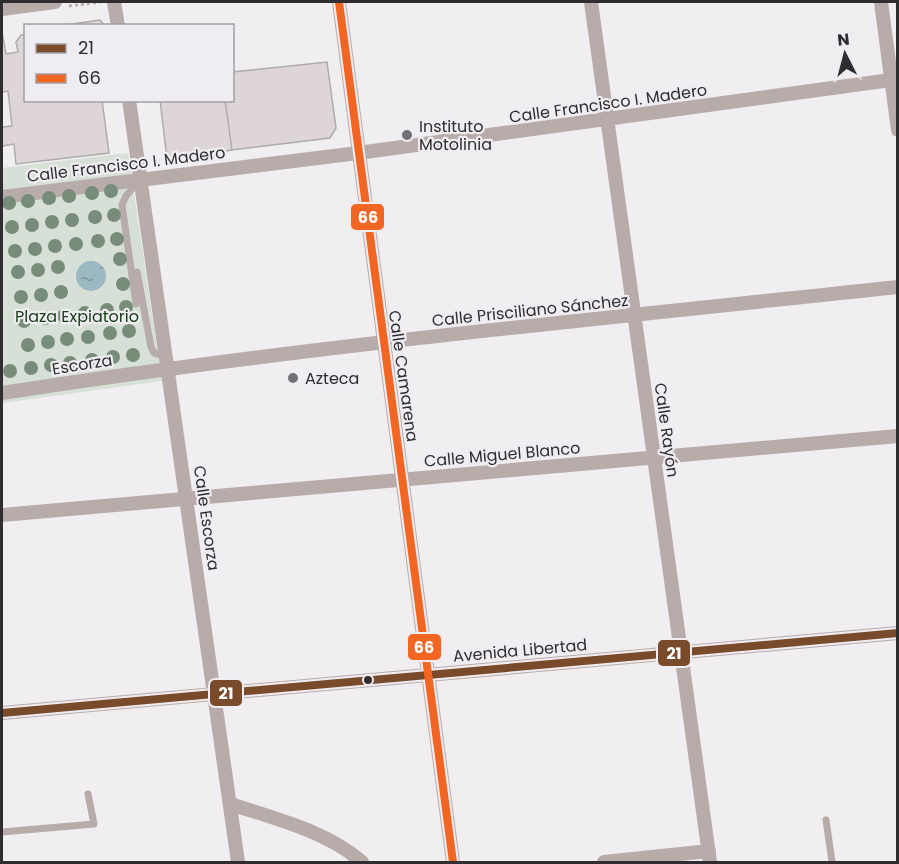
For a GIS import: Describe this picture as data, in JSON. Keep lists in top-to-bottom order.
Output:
{
  "streets": {
    "street": [
      "Calle Francisco I. Madero",
      "Calle Prisciliano Sánchez",
      "Escorza",
      "Calle Camarena",
      "Calle Rayón",
      "Calle Miguel Blanco",
      "Calle Escorza",
      "Avenida Libertad"
    ]
  },
  "crossings": [
    ["Calle Francisco I. Madero", "Calle Camarena"],
    ["Calle Francisco I. Madero", "Calle Rayón"],
    ["Calle Francisco I. Madero", "Calle Escorza"],
    ["Calle Prisciliano Sánchez", "Escorza"],
    ["Calle Prisciliano Sánchez", "Calle Camarena"],
    ["Calle Prisciliano Sánchez", "Calle Rayón"],
    ["Calle Prisciliano Sánchez", "Calle Escorza"],
    ["Escorza", "Calle Escorza"],
    ["Calle Camarena", "Calle Miguel Blanco"],
    ["Calle Camarena", "Avenida Libertad"],
    ["Calle Rayón", "Calle Miguel Blanco"],
    ["Calle Rayón", "Avenida Libertad"],
    ["Calle Miguel Blanco", "Calle Escorza"],
    ["Calle Escorza", "Avenida Libertad"]
  ],
  "parks": ["Plaza Expiatorio"],
  "places": ["Instituto Motolinia", "Azteca"],
  "lines": ["transit line 66", "transit line 21"],
  "legend": ["21", "66"],
  "north": "top"
}
